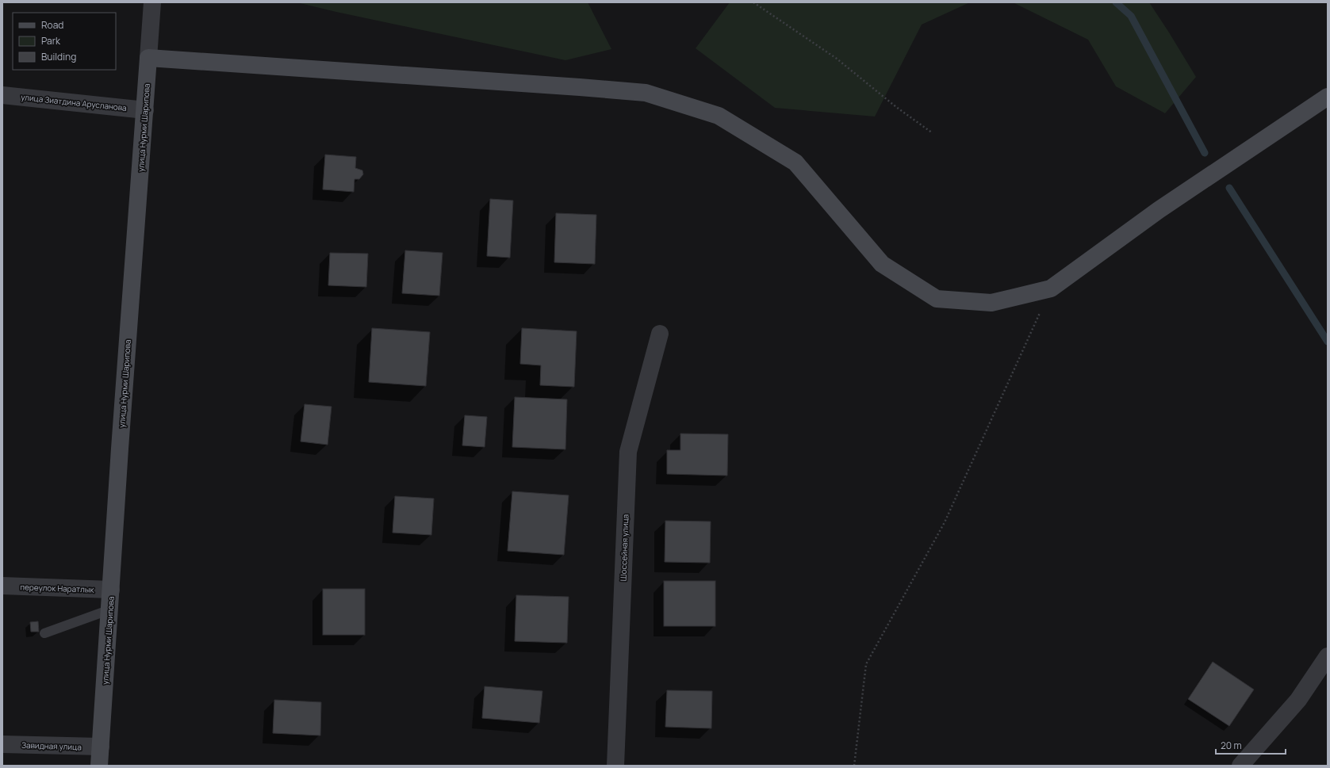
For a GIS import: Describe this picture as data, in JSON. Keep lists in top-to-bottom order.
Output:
{
  "streets": {
    "main road": ["улица Нурми Шарипова"],
    "street": [
      "улица Зиатдина Арусланова",
      "Шоссейная улица",
      "переулок Наратлык",
      "Завидная улица"
    ]
  },
  "crossings": [
    ["улица Зиатдина Арусланова", "улица Нурми Шарипова"],
    ["улица Нурми Шарипова", "переулок Наратлык"],
    ["улица Нурми Шарипова", "Завидная улица"]
  ],
  "legend": ["Road", "Park", "Building"],
  "scale_bar": "20 m"
}
